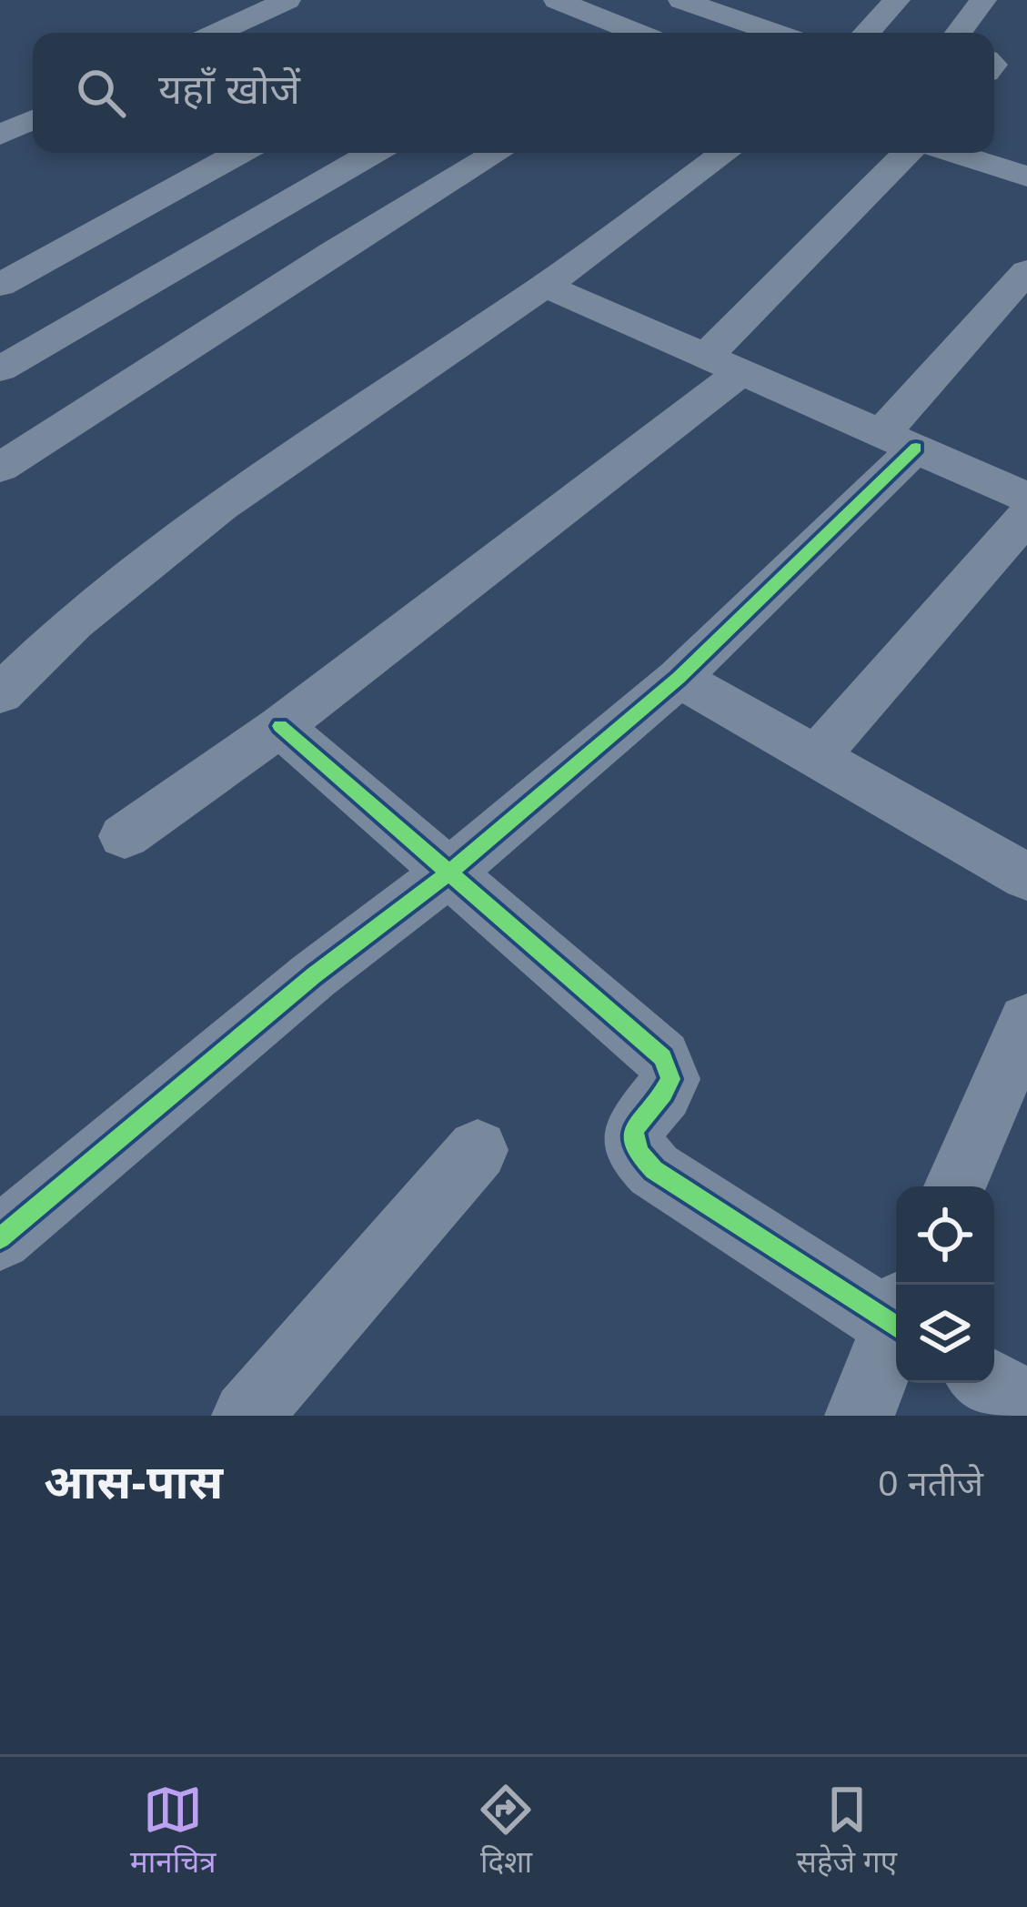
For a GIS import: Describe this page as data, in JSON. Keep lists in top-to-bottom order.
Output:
{
  "page": {
    "search": "यहाँ खोजें",
    "heading": ["आस-पास", "0 नतीजे"],
    "nav": ["मानचित्र", "दिशा", "सहेजे गए"]
  }
}
